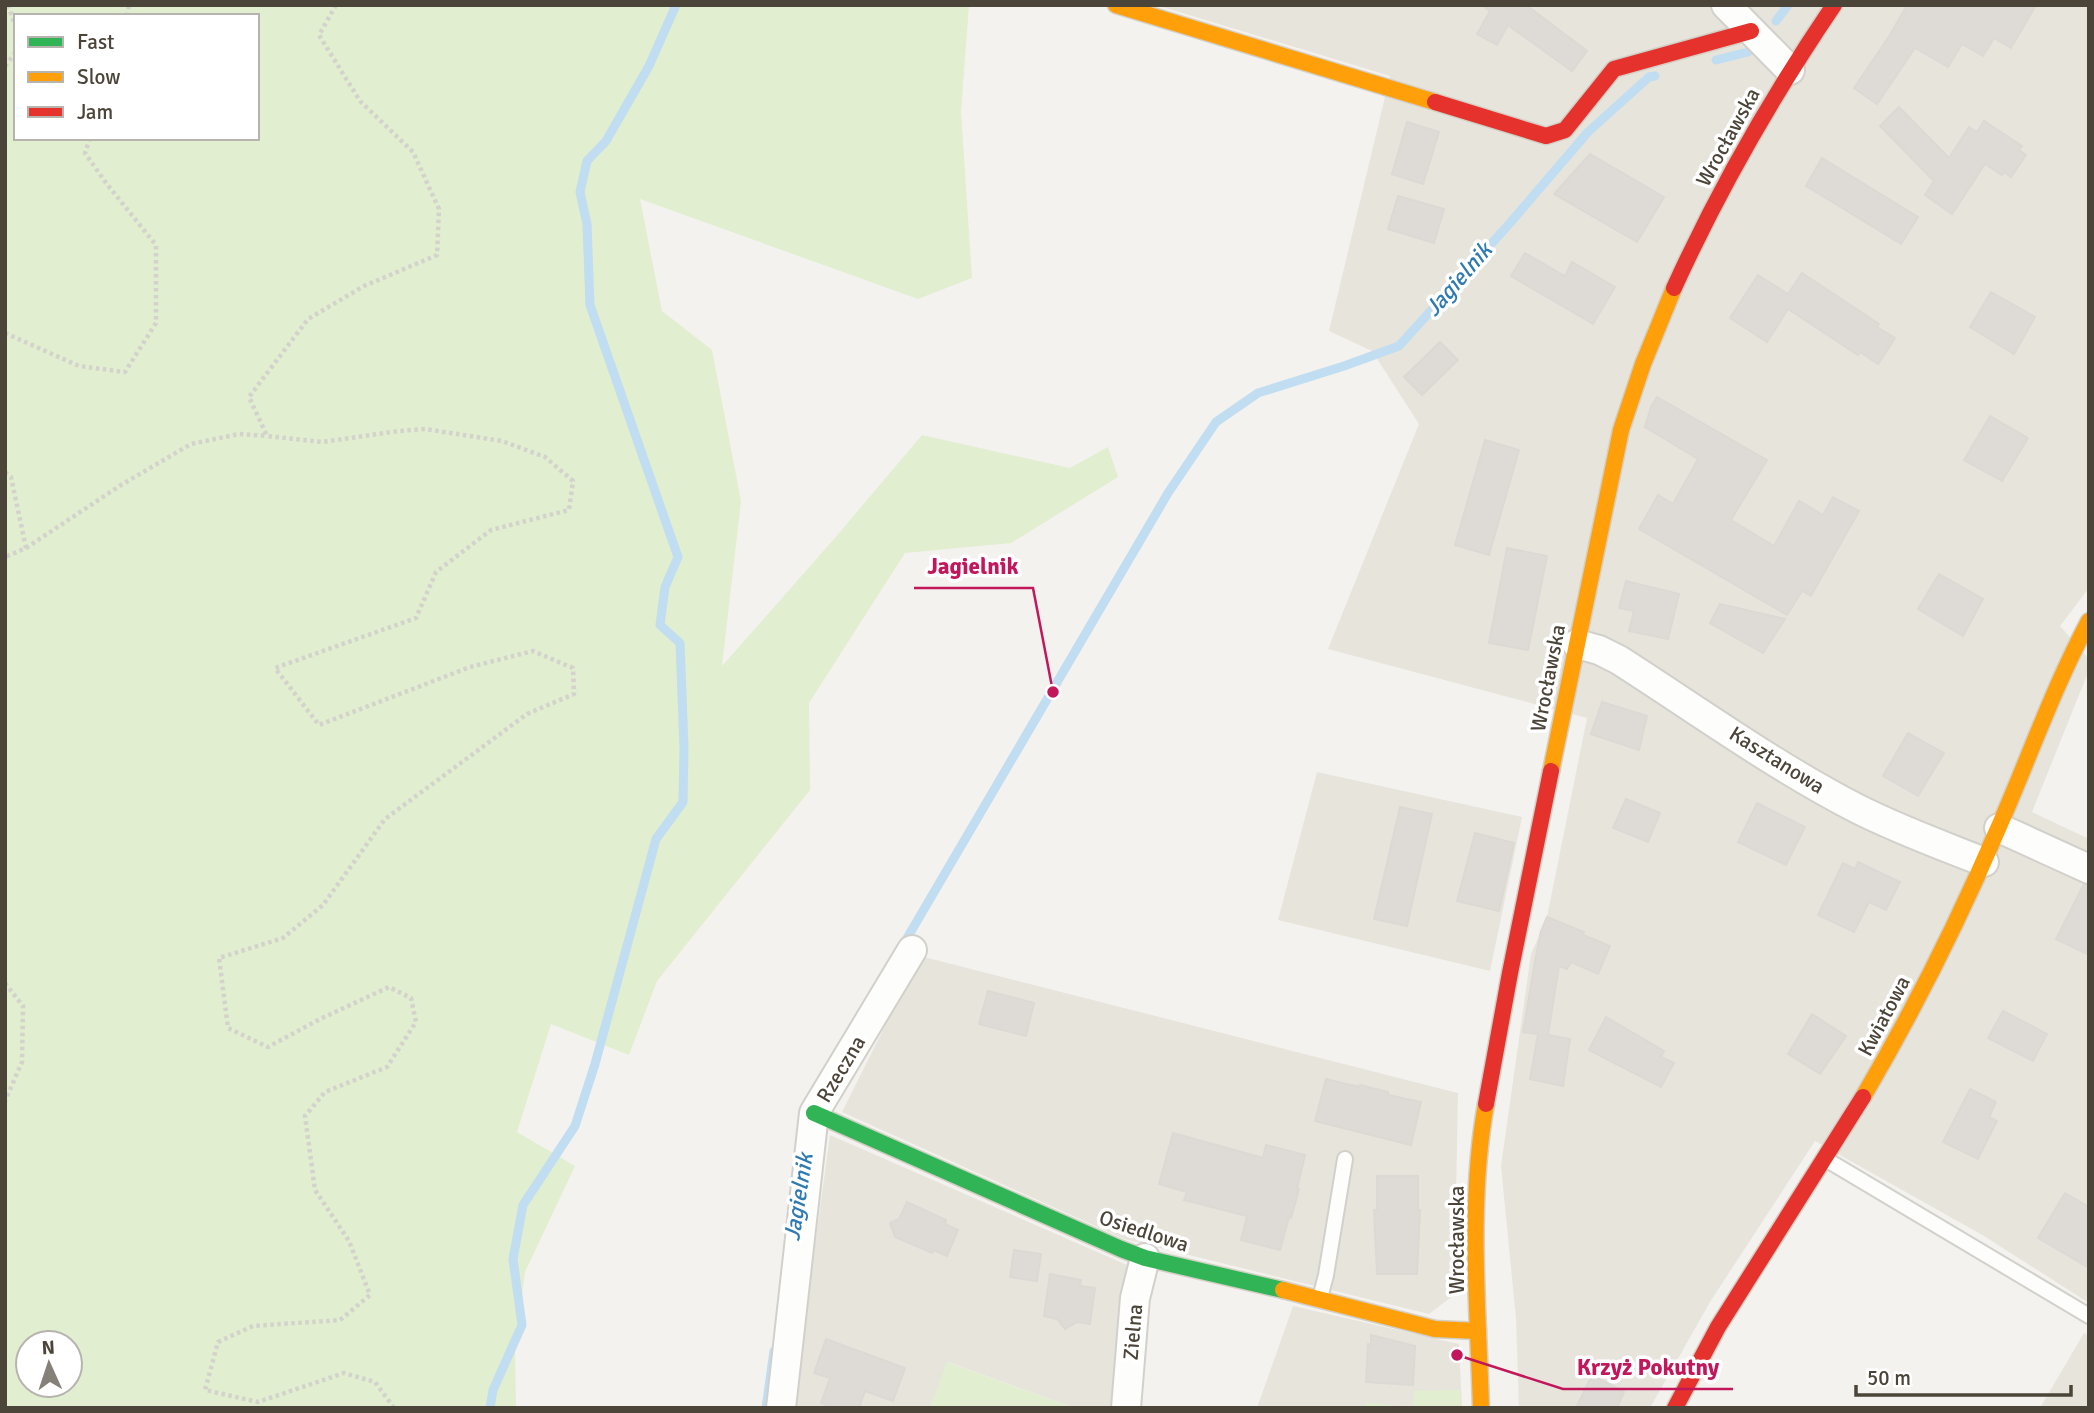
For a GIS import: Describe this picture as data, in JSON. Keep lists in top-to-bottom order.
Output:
{
  "streets": {
    "street": [
      "Wrocławska",
      "Kasztanowa",
      "Kwiatowa",
      "Rzeczna",
      "Osiedlowa",
      "Zielna"
    ]
  },
  "crossings": [
    ["Wrocławska", "Kasztanowa"],
    ["Wrocławska", "Osiedlowa"],
    ["Kasztanowa", "Kwiatowa"],
    ["Rzeczna", "Osiedlowa"],
    ["Osiedlowa", "Zielna"]
  ],
  "water": ["Jagielnik"],
  "places": ["Jagielnik", "Krzyż Pokutny"],
  "legend": ["Fast", "Slow", "Jam"],
  "scale_bar": "50 m",
  "north": "top"
}
